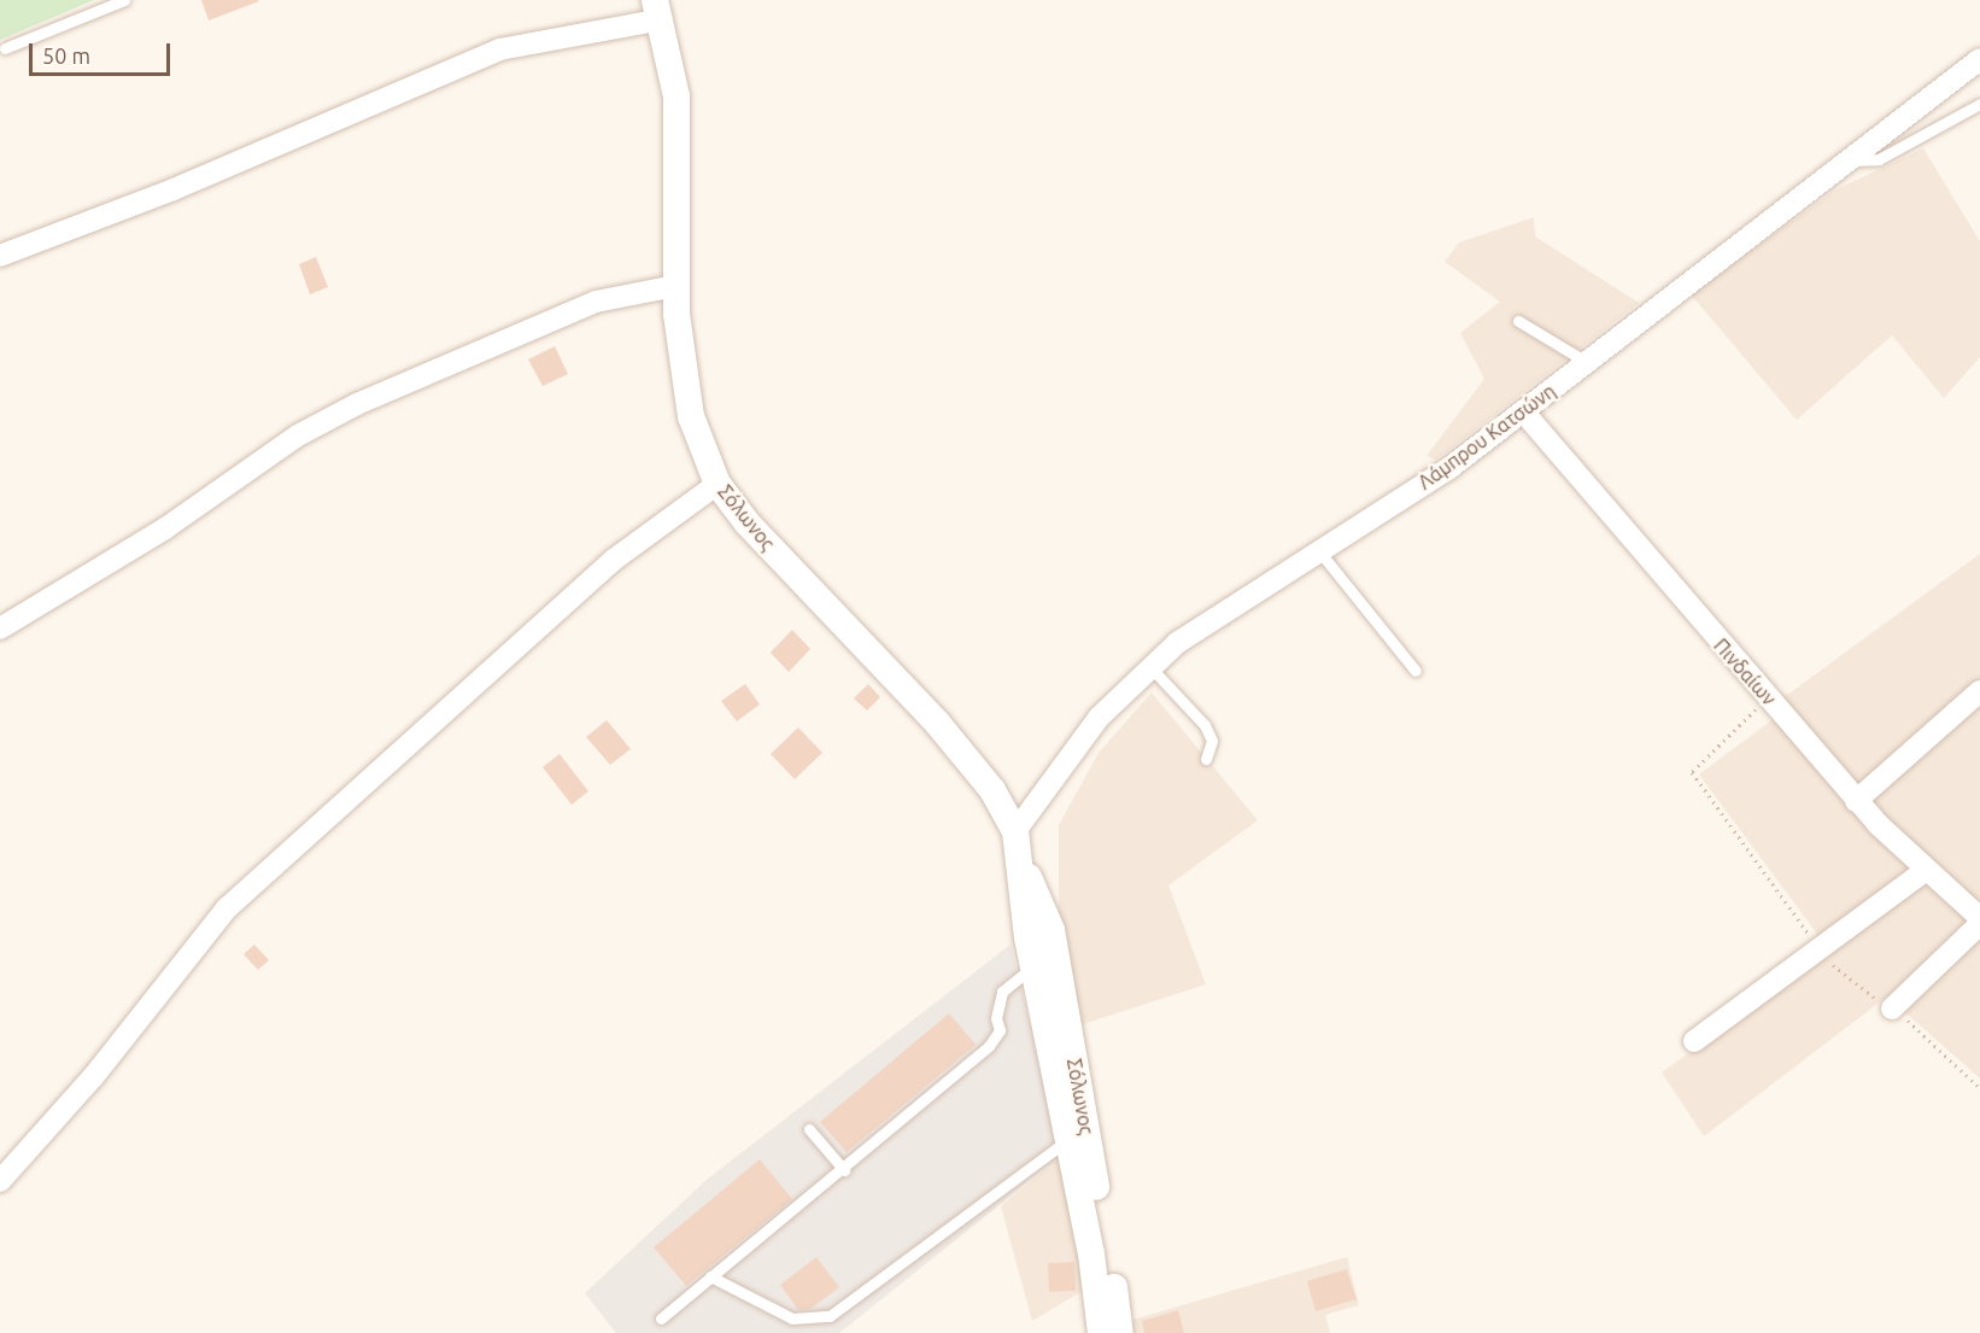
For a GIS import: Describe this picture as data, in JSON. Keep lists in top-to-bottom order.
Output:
{
  "streets": {
    "street": ["Λάμπρου Κατσώνη", "Σόλωνος", "Πινδαίων"]
  },
  "crossings": [
    ["Λάμπρου Κατσώνη", "Σόλωνος"],
    ["Λάμπρου Κατσώνη", "Πινδαίων"]
  ],
  "scale_bar": "50 m"
}
